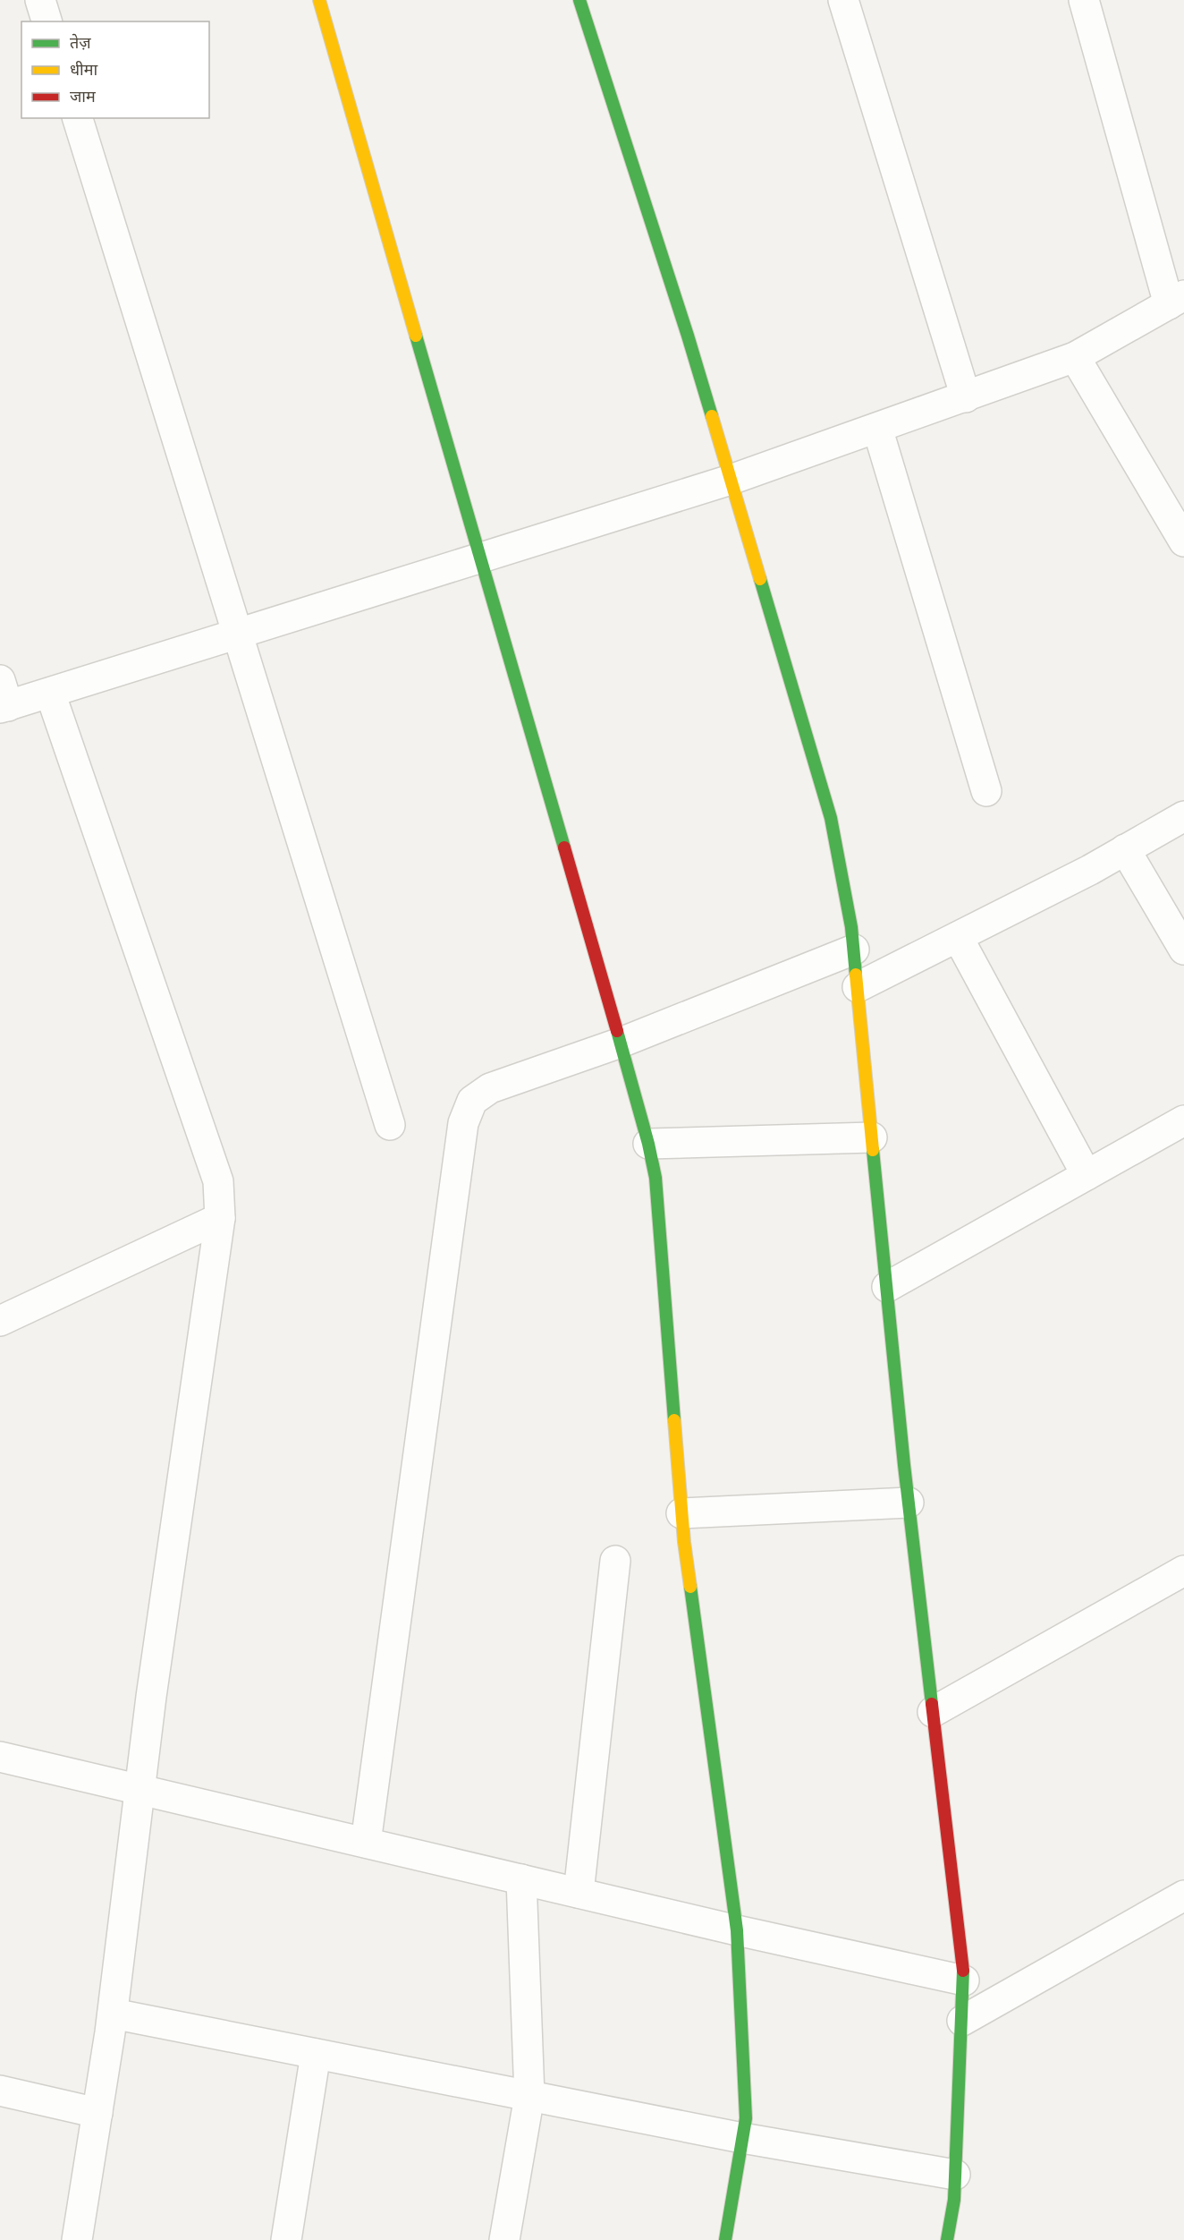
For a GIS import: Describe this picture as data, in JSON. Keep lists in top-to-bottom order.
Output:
{
  "legend": ["तेज़", "धीमा", "जाम"]
}
